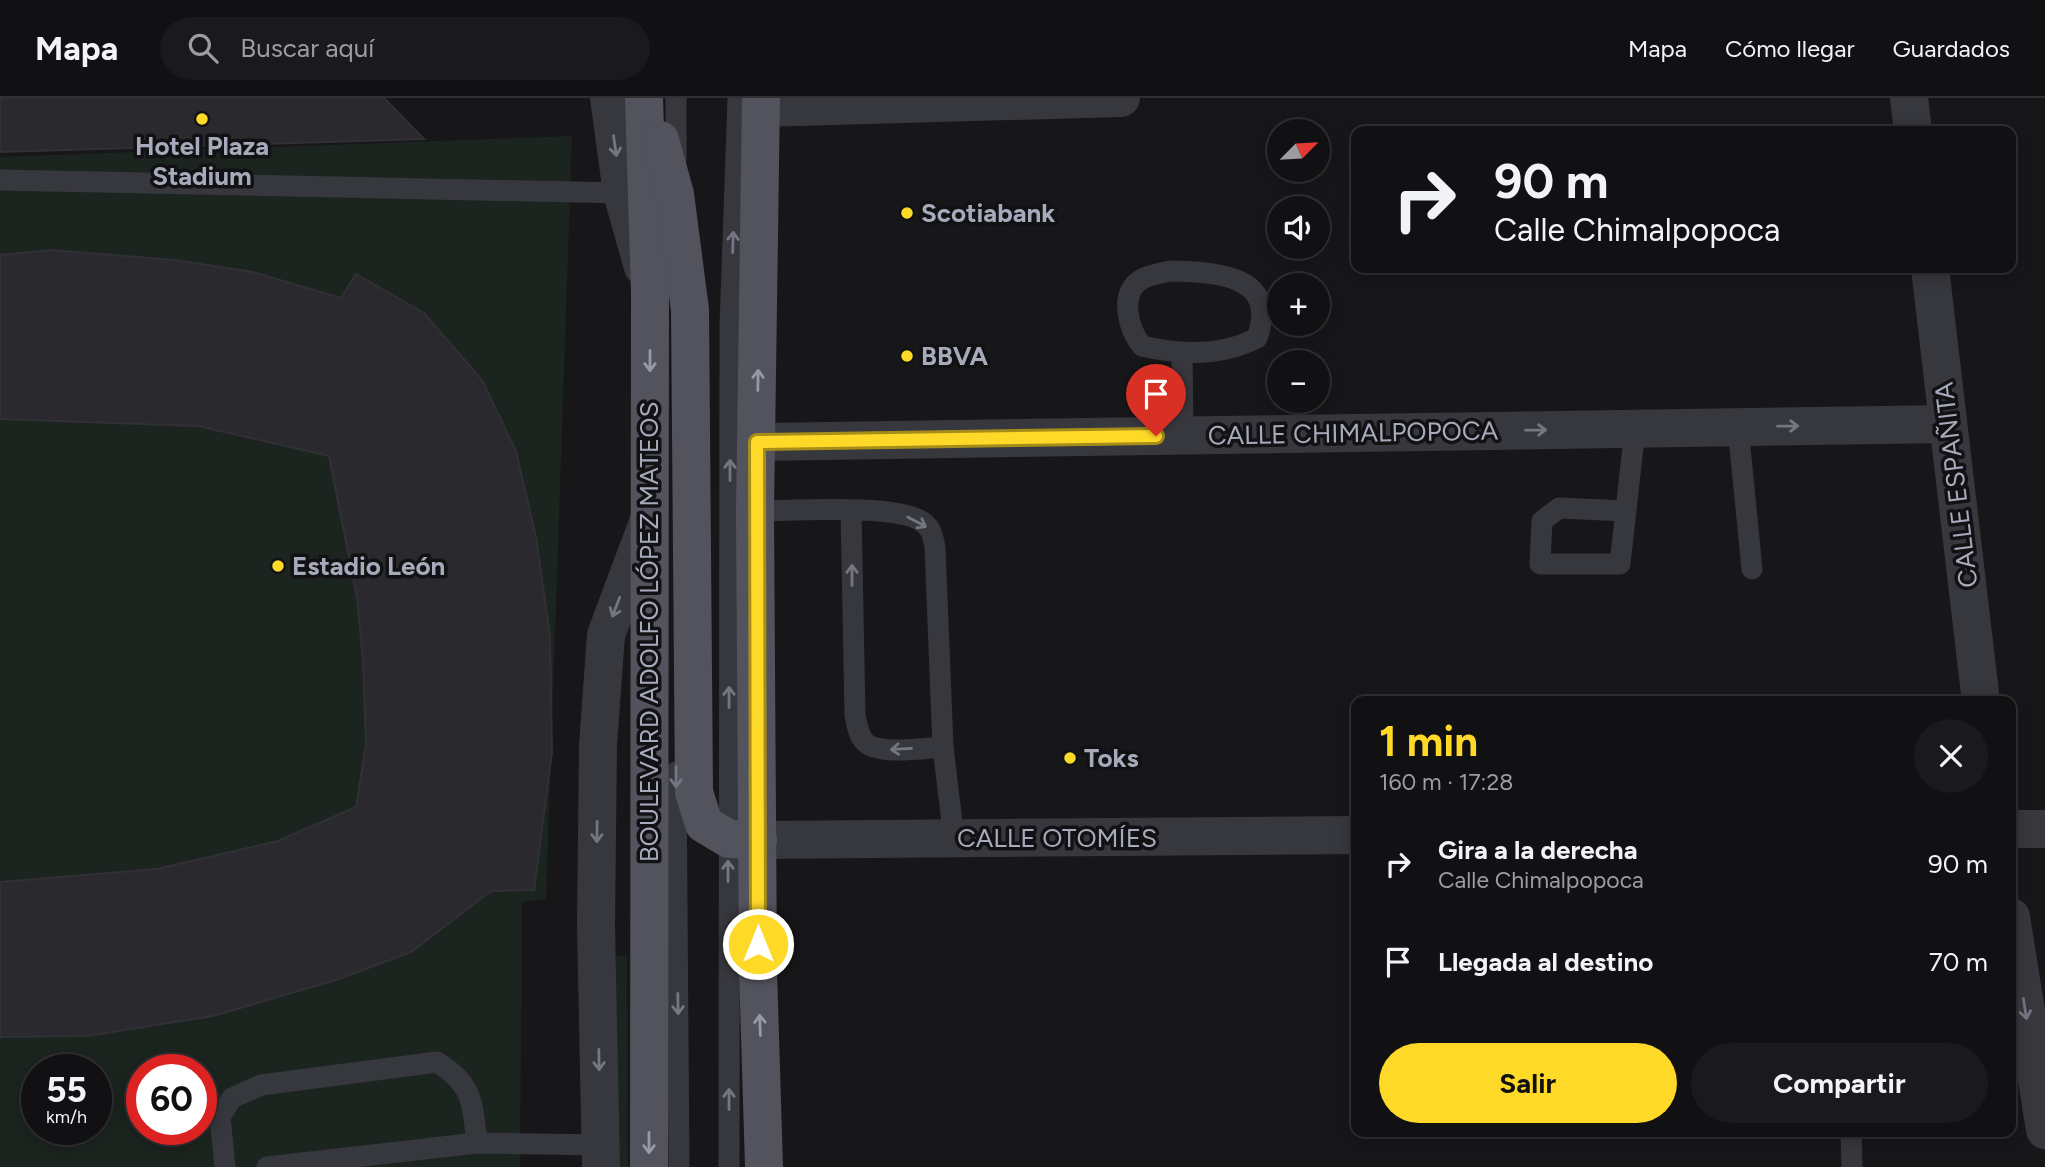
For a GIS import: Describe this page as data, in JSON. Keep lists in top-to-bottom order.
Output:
{
  "streets": {
    "main road": ["BOULEVARD ADOLFO LÓPEZ MATEOS"],
    "street": ["CALLE CHIMALPOPOCA", "CALLE ESPAÑITA", "CALLE OTOMÍES"]
  },
  "crossings": [
    ["CALLE CHIMALPOPOCA", "CALLE ESPAÑITA"]
  ],
  "one_way": ["CALLE CHIMALPOPOCA"],
  "places": [
    "Hotel Plaza Stadium",
    "Scotiabank",
    "BBVA",
    "Estadio León",
    "Toks"
  ],
  "north": "top right",
  "page": {
    "header": "Mapa",
    "search": "Buscar aquí",
    "nav": ["Mapa", "Cómo llegar", "Guardados"],
    "map_buttons": ["+", "−"],
    "turn": ["90 m", "Calle Chimalpopoca"],
    "heading": ["1 min", "160 m · 17:28"],
    "list": [
      {
        "name": "Gira a la derecha",
        "note": "Calle Chimalpopoca",
        "value": "90 m"
      },
      {
        "name": "Llegada al destino",
        "value": "70 m"
      }
    ],
    "buttons": ["Salir", "Compartir"],
    "speed": "55 km/h",
    "limit": "60"
  }
}
